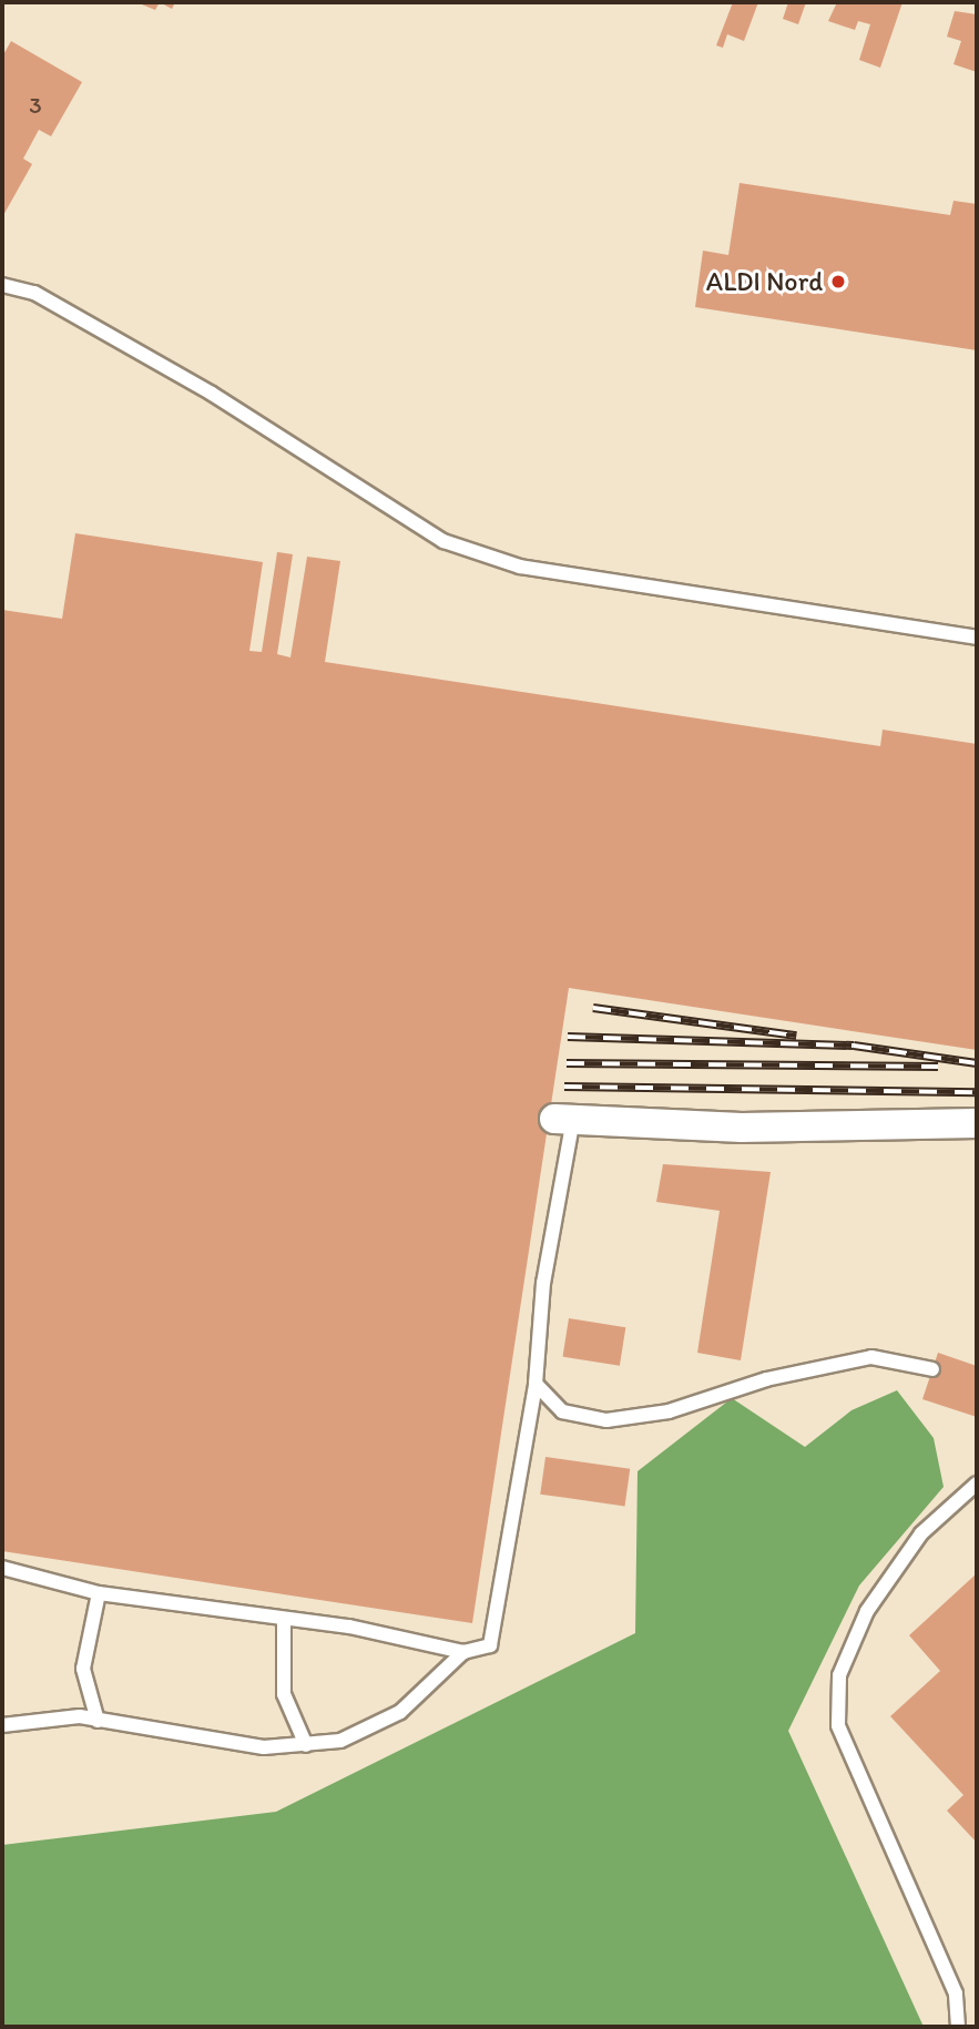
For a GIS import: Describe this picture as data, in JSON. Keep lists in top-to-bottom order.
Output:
{
  "places": ["ALDI Nord"],
  "house_numbers": ["3"]
}
